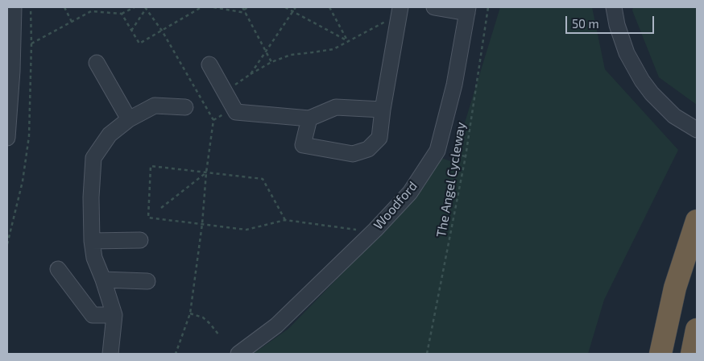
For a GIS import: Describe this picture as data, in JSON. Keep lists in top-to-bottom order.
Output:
{
  "streets": {
    "street": ["Woodford"],
    "path": ["The Angel Cycleway"]
  },
  "scale_bar": "50 m"
}
